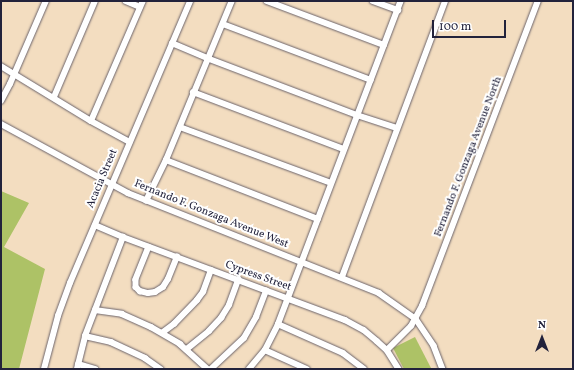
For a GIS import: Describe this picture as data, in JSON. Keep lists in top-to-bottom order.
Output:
{
  "streets": {
    "street": [
      "Fernando F. Gonzaga Avenue North",
      "Acacia Street",
      "Fernando F. Gonzaga Avenue West",
      "Cypress Street"
    ]
  },
  "crossings": [
    ["Fernando F. Gonzaga Avenue North", "Fernando F. Gonzaga Avenue West"],
    ["Acacia Street", "Fernando F. Gonzaga Avenue West"],
    ["Acacia Street", "Cypress Street"]
  ],
  "scale_bar": "100 m",
  "north": "top"
}
